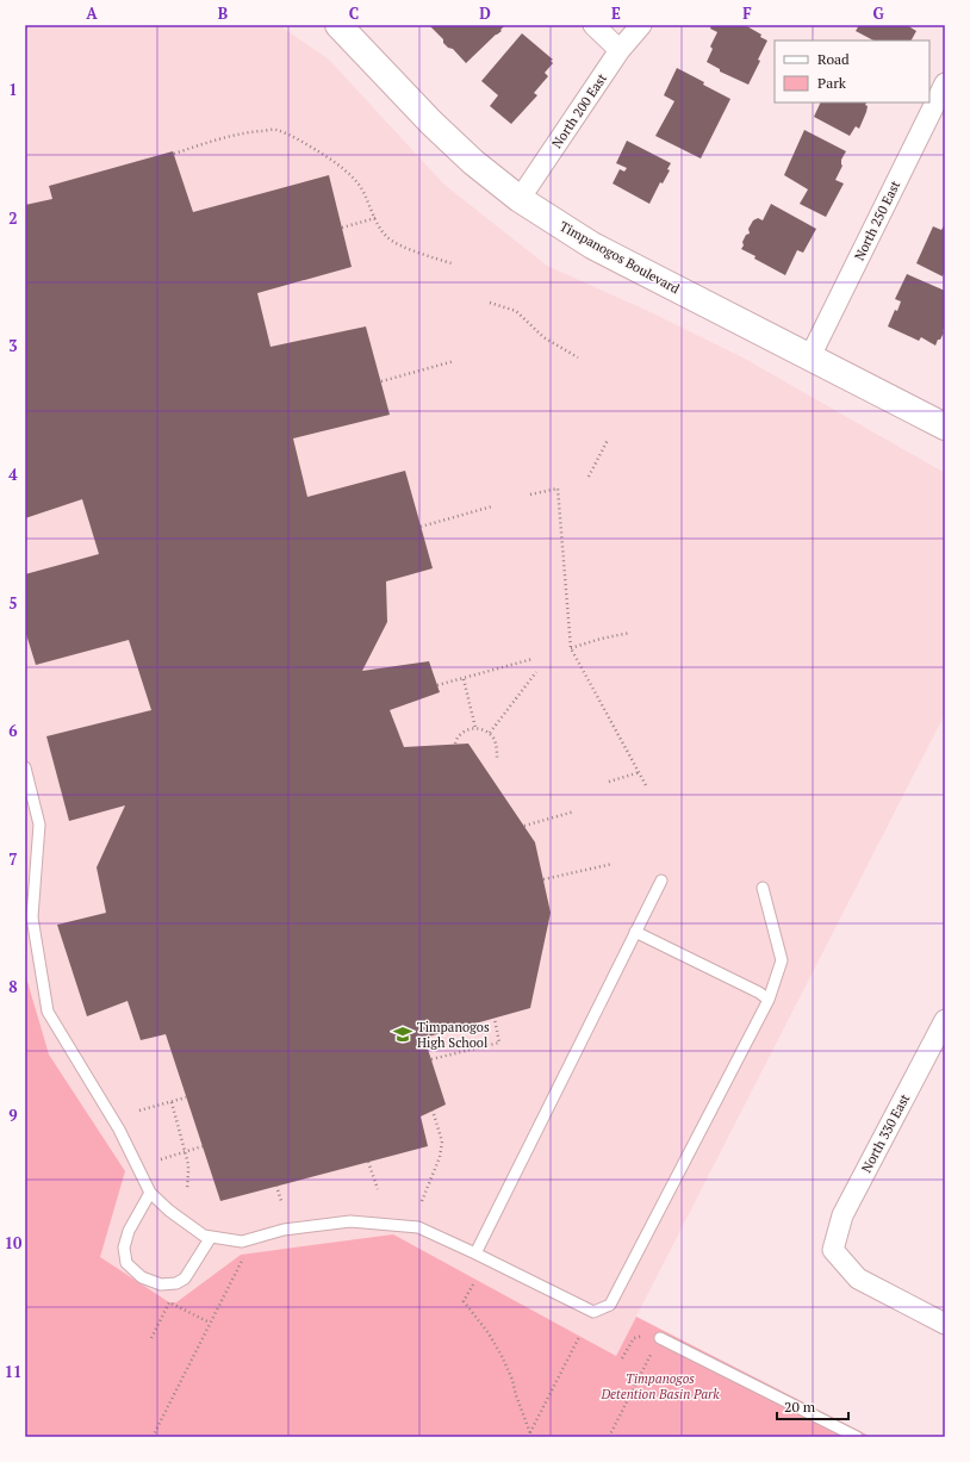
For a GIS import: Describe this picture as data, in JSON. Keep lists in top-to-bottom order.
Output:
{
  "streets": {
    "street": [
      "North 200 East",
      "North 250 East",
      "Timpanogos Boulevard",
      "North 330 East"
    ]
  },
  "crossings": [
    ["North 200 East", "Timpanogos Boulevard"],
    ["North 250 East", "Timpanogos Boulevard"]
  ],
  "parks": ["Timpanogos Detention Basin Park"],
  "places": {
    "school or university": ["Timpanogos High School"]
  },
  "legend": ["Road", "Park"],
  "scale_bar": "20 m",
  "grid": {
    "columns": [
      "A",
      "B",
      "C",
      "D",
      "E",
      "F",
      "G"
    ],
    "rows": [
      "1",
      "2",
      "3",
      "4",
      "5",
      "6",
      "7",
      "8",
      "9",
      "10",
      "11"
    ]
  }
}
